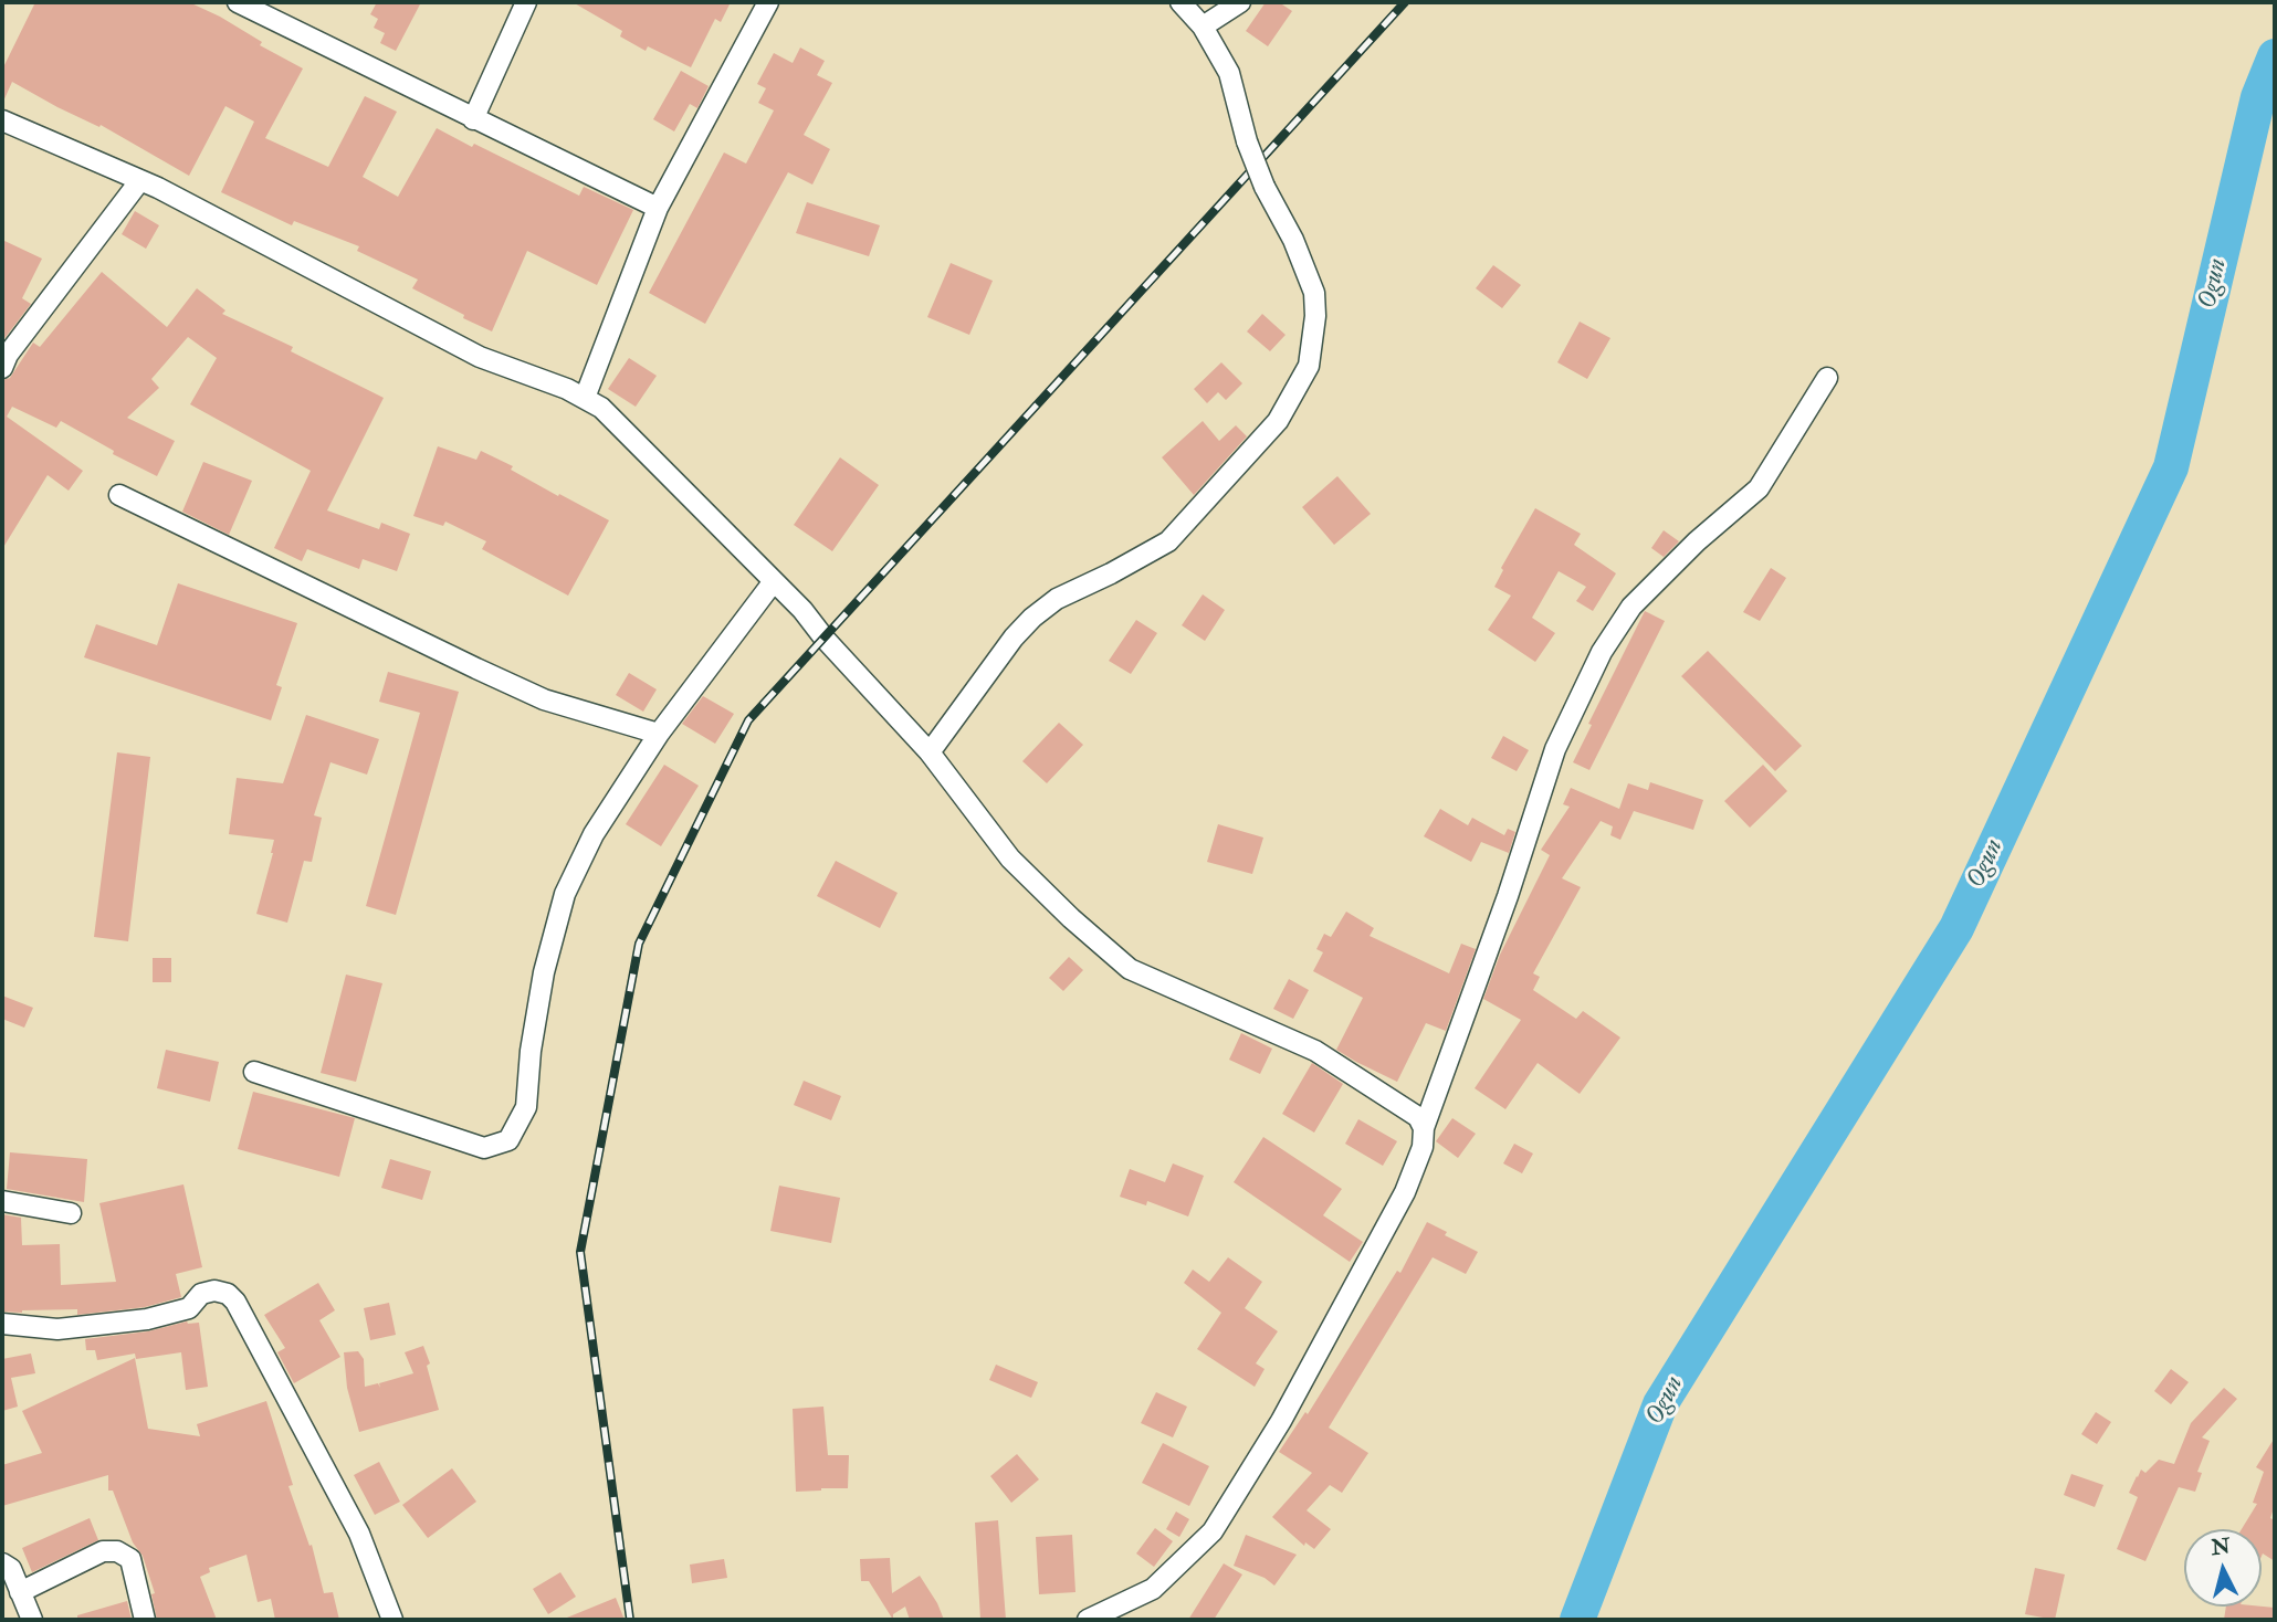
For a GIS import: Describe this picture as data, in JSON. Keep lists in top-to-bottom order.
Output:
{
  "water": ["Ogun"],
  "north": "top"
}
